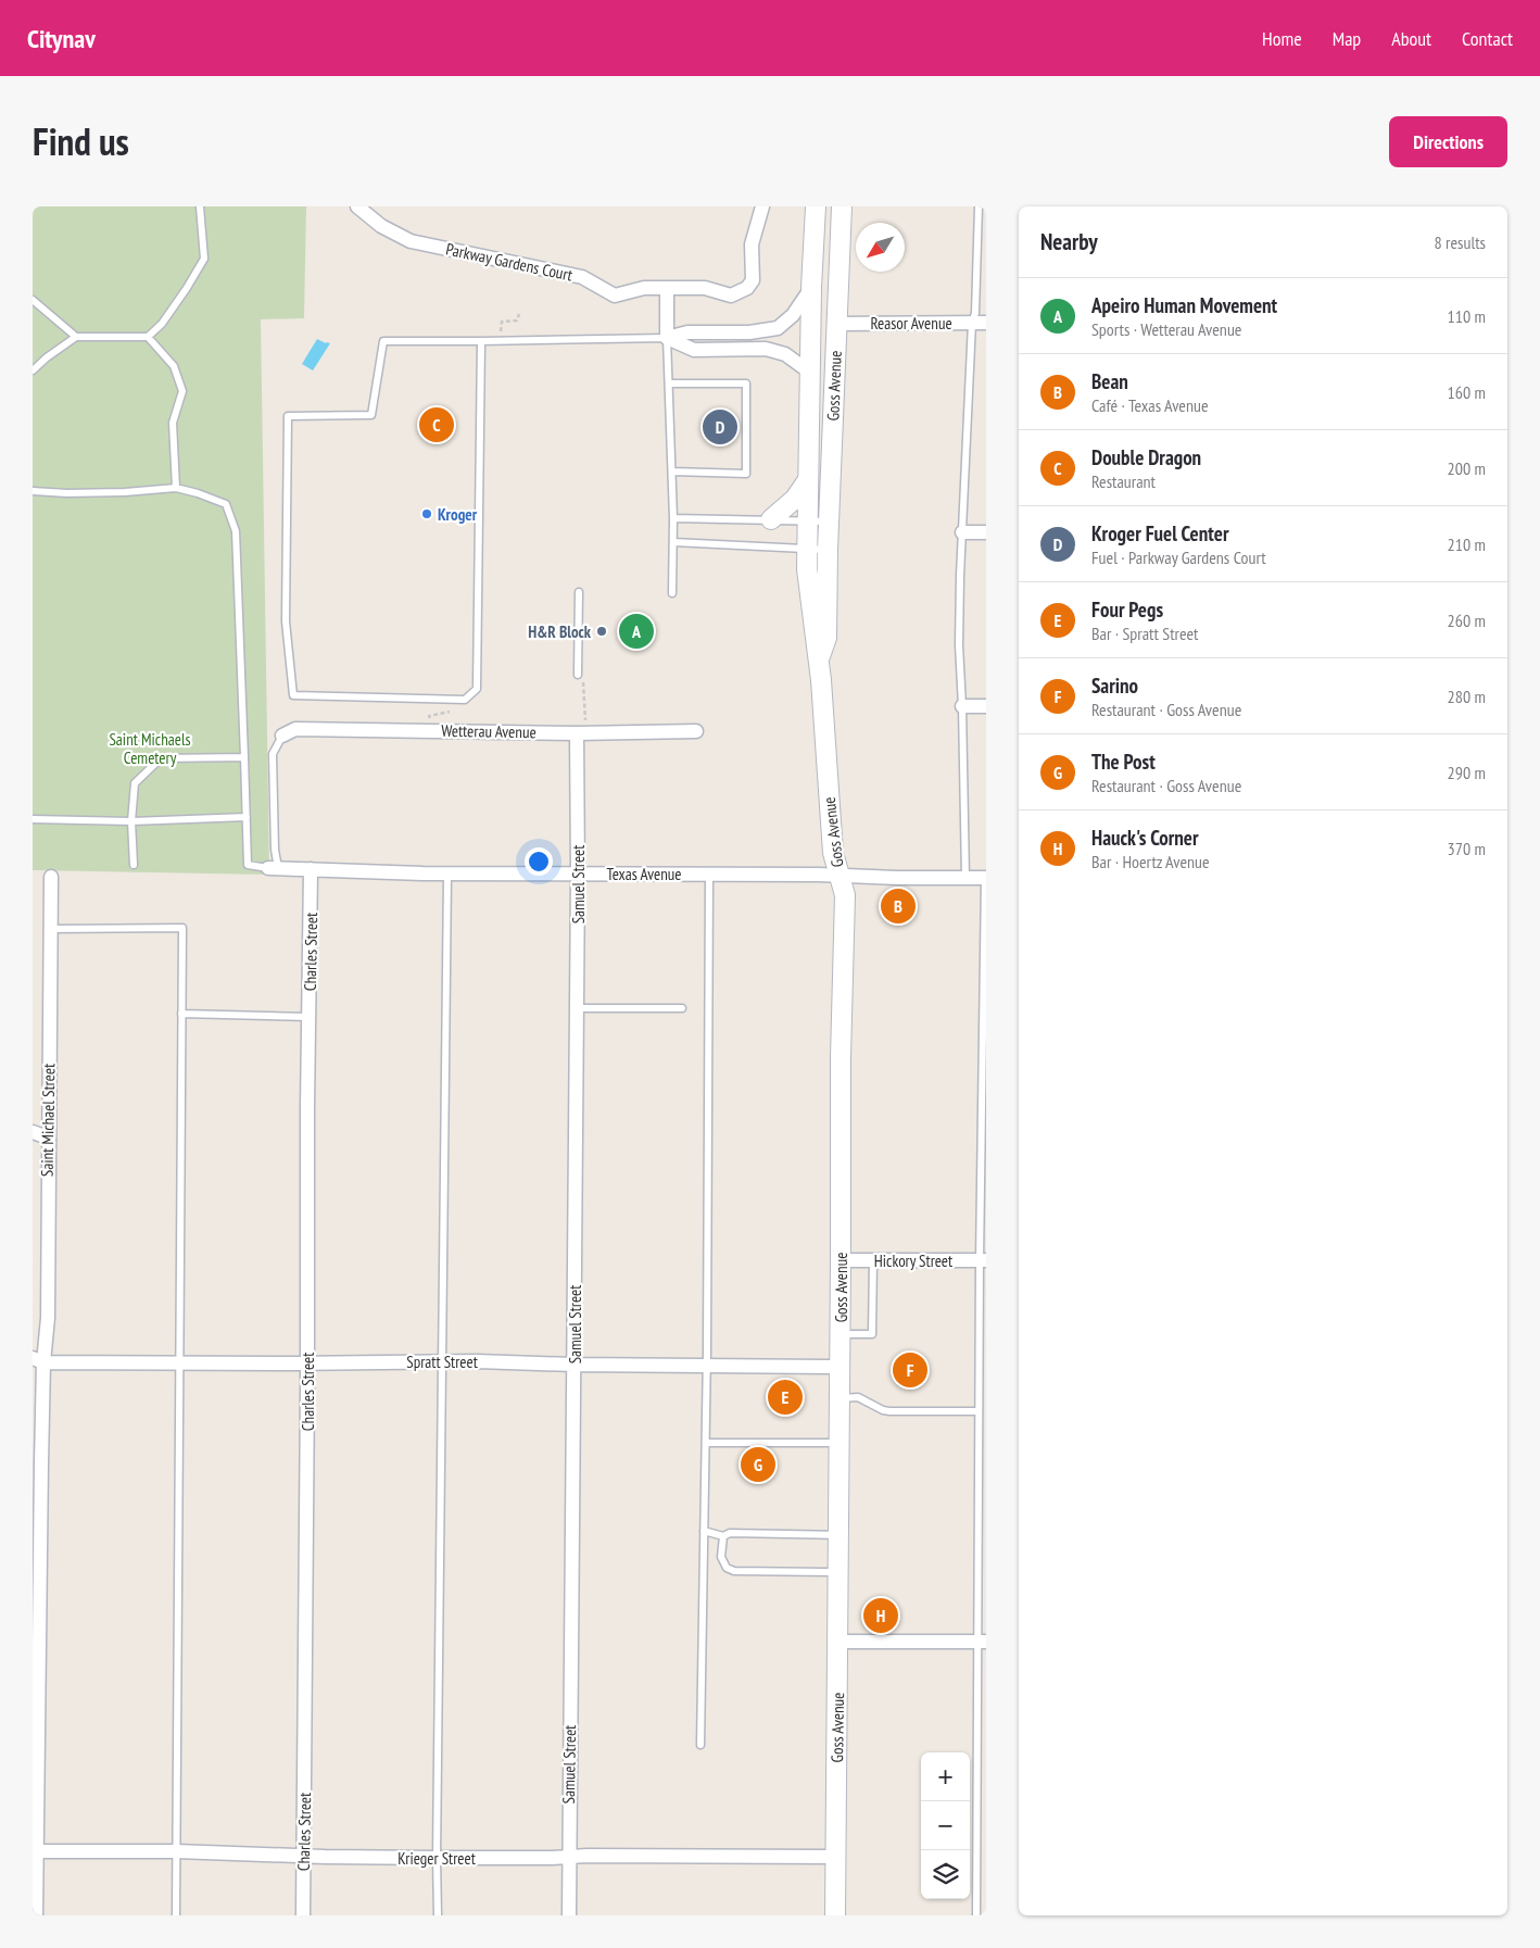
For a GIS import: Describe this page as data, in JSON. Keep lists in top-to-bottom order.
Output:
{
  "streets": {
    "main road": ["Goss Avenue"],
    "street": [
      "Parkway Gardens Court",
      "Reasor Avenue",
      "Wetterau Avenue",
      "Texas Avenue",
      "Samuel Street",
      "Charles Street",
      "Saint Michael Street",
      "Hickory Street",
      "Spratt Street",
      "Krieger Street"
    ]
  },
  "crossings": [
    ["Reasor Avenue", "Goss Avenue"],
    ["Goss Avenue", "Texas Avenue"],
    ["Goss Avenue", "Hickory Street"],
    ["Goss Avenue", "Spratt Street"],
    ["Goss Avenue", "Krieger Street"],
    ["Wetterau Avenue", "Samuel Street"],
    ["Texas Avenue", "Samuel Street"],
    ["Texas Avenue", "Charles Street"],
    ["Samuel Street", "Spratt Street"],
    ["Samuel Street", "Krieger Street"],
    ["Charles Street", "Spratt Street"],
    ["Charles Street", "Krieger Street"],
    ["Saint Michael Street", "Spratt Street"],
    ["Saint Michael Street", "Krieger Street"]
  ],
  "parks": ["Saint Michaels Cemetery"],
  "places": ["Kroger", "H&R Block"],
  "north": "bottom left",
  "page": {
    "header": "Citynav",
    "nav": [
      "Home",
      "Map",
      "About",
      "Contact"
    ],
    "title": "Find us",
    "buttons": "Directions",
    "heading": ["Nearby", "8 results"],
    "list": [
      {
        "mark": "A",
        "name": "Apeiro Human Movement",
        "note": "Sports · Wetterau Avenue",
        "value": "110 m"
      },
      {
        "mark": "B",
        "name": "Bean",
        "note": "Café · Texas Avenue",
        "value": "160 m"
      },
      {
        "mark": "C",
        "name": "Double Dragon",
        "note": "Restaurant",
        "value": "200 m"
      },
      {
        "mark": "D",
        "name": "Kroger Fuel Center",
        "note": "Fuel · Parkway Gardens Court",
        "value": "210 m"
      },
      {
        "mark": "E",
        "name": "Four Pegs",
        "note": "Bar · Spratt Street",
        "value": "260 m"
      },
      {
        "mark": "F",
        "name": "Sarino",
        "note": "Restaurant · Goss Avenue",
        "value": "280 m"
      },
      {
        "mark": "G",
        "name": "The Post",
        "note": "Restaurant · Goss Avenue",
        "value": "290 m"
      },
      {
        "mark": "H",
        "name": "Hauck's Corner",
        "note": "Bar · Hoertz Avenue",
        "value": "370 m"
      }
    ],
    "pins": [
      "C",
      "D",
      "A",
      "B",
      "F",
      "E",
      "G",
      "H"
    ],
    "map_buttons": ["+", "−"]
  }
}
